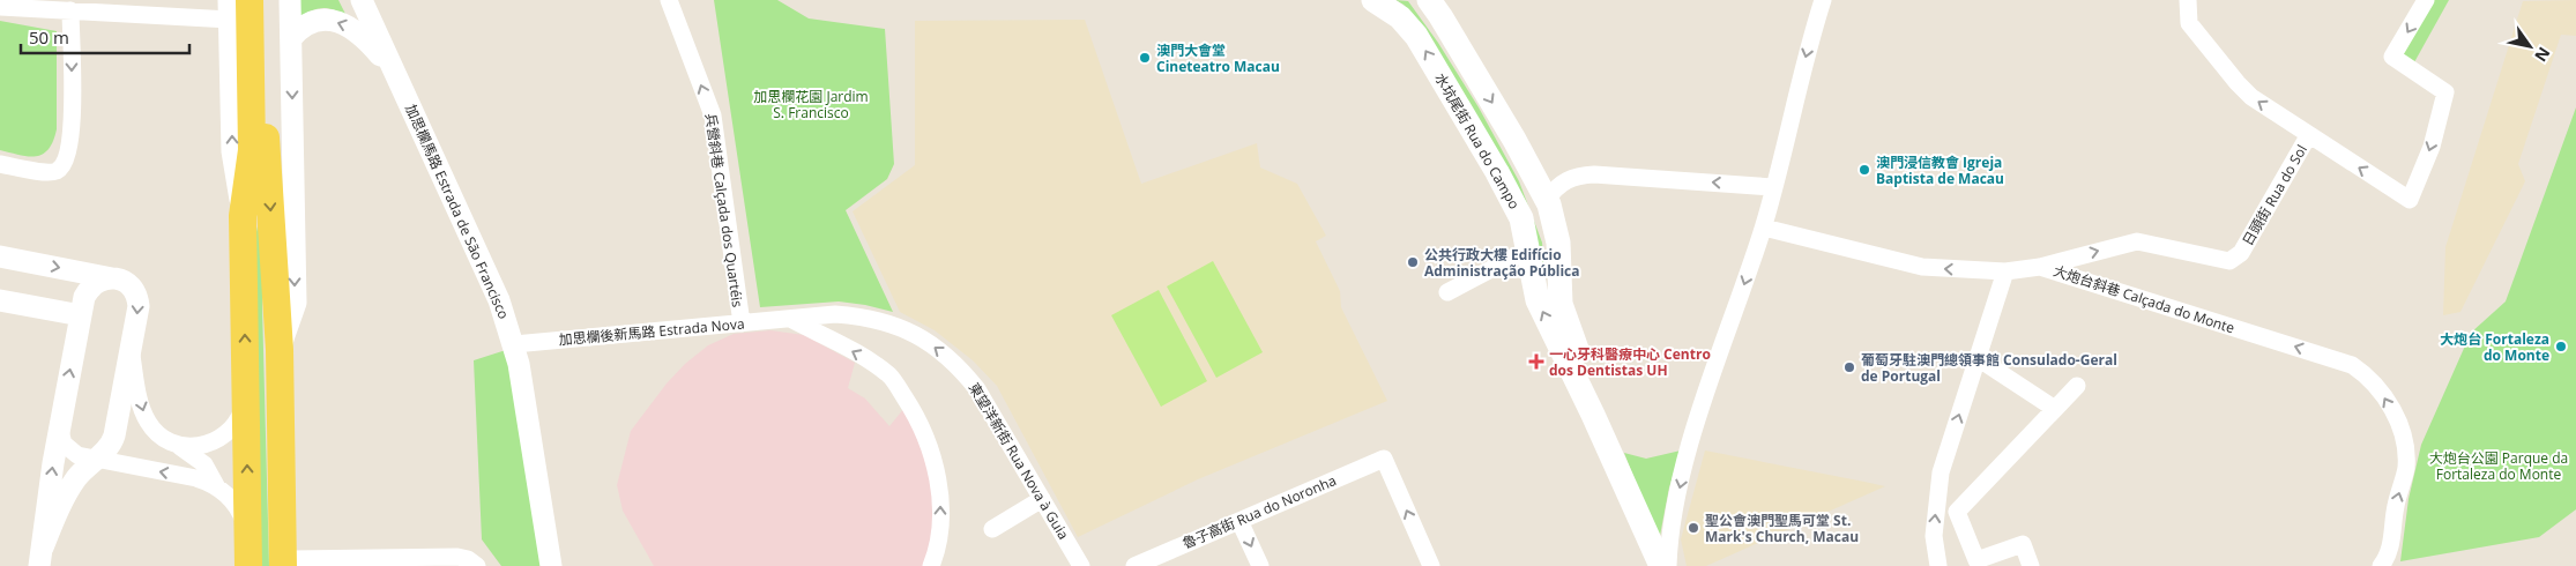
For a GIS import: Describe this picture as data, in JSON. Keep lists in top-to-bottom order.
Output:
{
  "streets": {
    "main road": ["水坑尾街 Rua do Campo"],
    "street": [
      "日頭街 Rua do Sol",
      "兵營斜巷 Calçada dos Quartéis",
      "加思欄馬路 Estrada de São Francisco",
      "大炮台斜巷 Calçada do Monte",
      "加思欄後新馬路 Estrada Nova",
      "東望洋新街 Rua Nova à Guia",
      "魯子高街 Rua do Noronha"
    ]
  },
  "crossings": [
    ["日頭街 Rua do Sol", "大炮台斜巷 Calçada do Monte"],
    ["兵營斜巷 Calçada dos Quartéis", "加思欄後新馬路 Estrada Nova"],
    ["加思欄馬路 Estrada de São Francisco", "加思欄後新馬路 Estrada Nova"],
    ["加思欄後新馬路 Estrada Nova", "東望洋新街 Rua Nova à Guia"]
  ],
  "one_way": [
    "日頭街 Rua do Sol",
    "兵營斜巷 Calçada dos Quartéis",
    "大炮台斜巷 Calçada do Monte",
    "東望洋新街 Rua Nova à Guia"
  ],
  "parks": ["加思欄花園 Jardim S. Francisco", "大炮台公園 Parque da Fortaleza do Monte"],
  "places": {
    "other": [
      "澳門大會堂 Cineteatro Macau",
      "澳門浸信教會 Igreja Baptista de Macau",
      "公共行政大樓 Edifício Administração Pública",
      "大炮台 Fortaleza do Monte",
      "葡萄牙駐澳門總領事館 Consulado-Geral de Portugal",
      "聖公會澳門聖馬可堂 St. Mark's Church, Macau"
    ],
    "health": ["一心牙科醫療中心 Centro dos Dentistas UH"]
  },
  "scale_bar": "50 m",
  "north": "bottom right"
}
